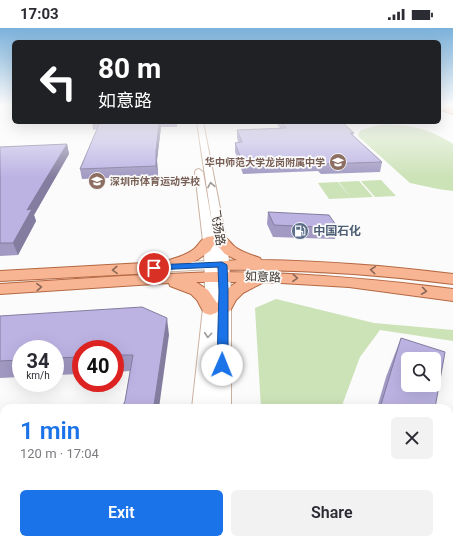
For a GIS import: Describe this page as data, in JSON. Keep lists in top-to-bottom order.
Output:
{
  "streets": {
    "main road": ["如意路"],
    "street": ["飞扬路"]
  },
  "crossings": [
    ["飞扬路", "如意路"]
  ],
  "places": {
    "school or university": ["华中师范大学龙岗附属中学", "深圳市体育运动学校"],
    "fuel station": ["中国石化"]
  },
  "page": {
    "status": "17:03",
    "turn": ["80 m", "如意路"],
    "speed": "34 km/h",
    "limit": "40",
    "heading": ["1 min", "120 m · 17:04"],
    "buttons": ["Exit", "Share"]
  }
}
